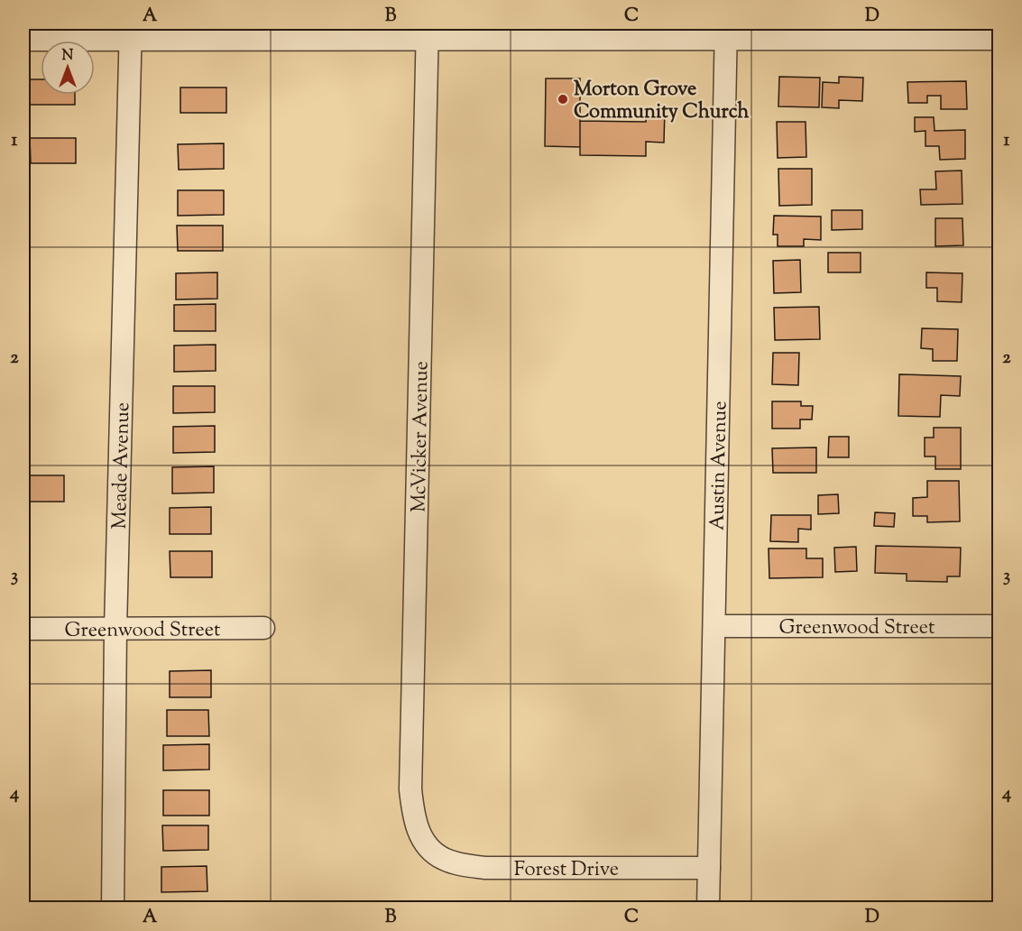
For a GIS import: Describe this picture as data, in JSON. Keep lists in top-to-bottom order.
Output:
{
  "streets": {
    "street": [
      "McVicker Avenue",
      "Meade Avenue",
      "Austin Avenue",
      "Greenwood Street",
      "Forest Drive"
    ]
  },
  "crossings": [
    ["McVicker Avenue", "Forest Drive"],
    ["Meade Avenue", "Greenwood Street"],
    ["Austin Avenue", "Greenwood Street"],
    ["Austin Avenue", "Forest Drive"]
  ],
  "places": ["Morton Grove Community Church"],
  "north": "top",
  "grid": {
    "columns": [
      "A",
      "B",
      "C",
      "D"
    ],
    "rows": [
      "1",
      "2",
      "3",
      "4"
    ]
  }
}
